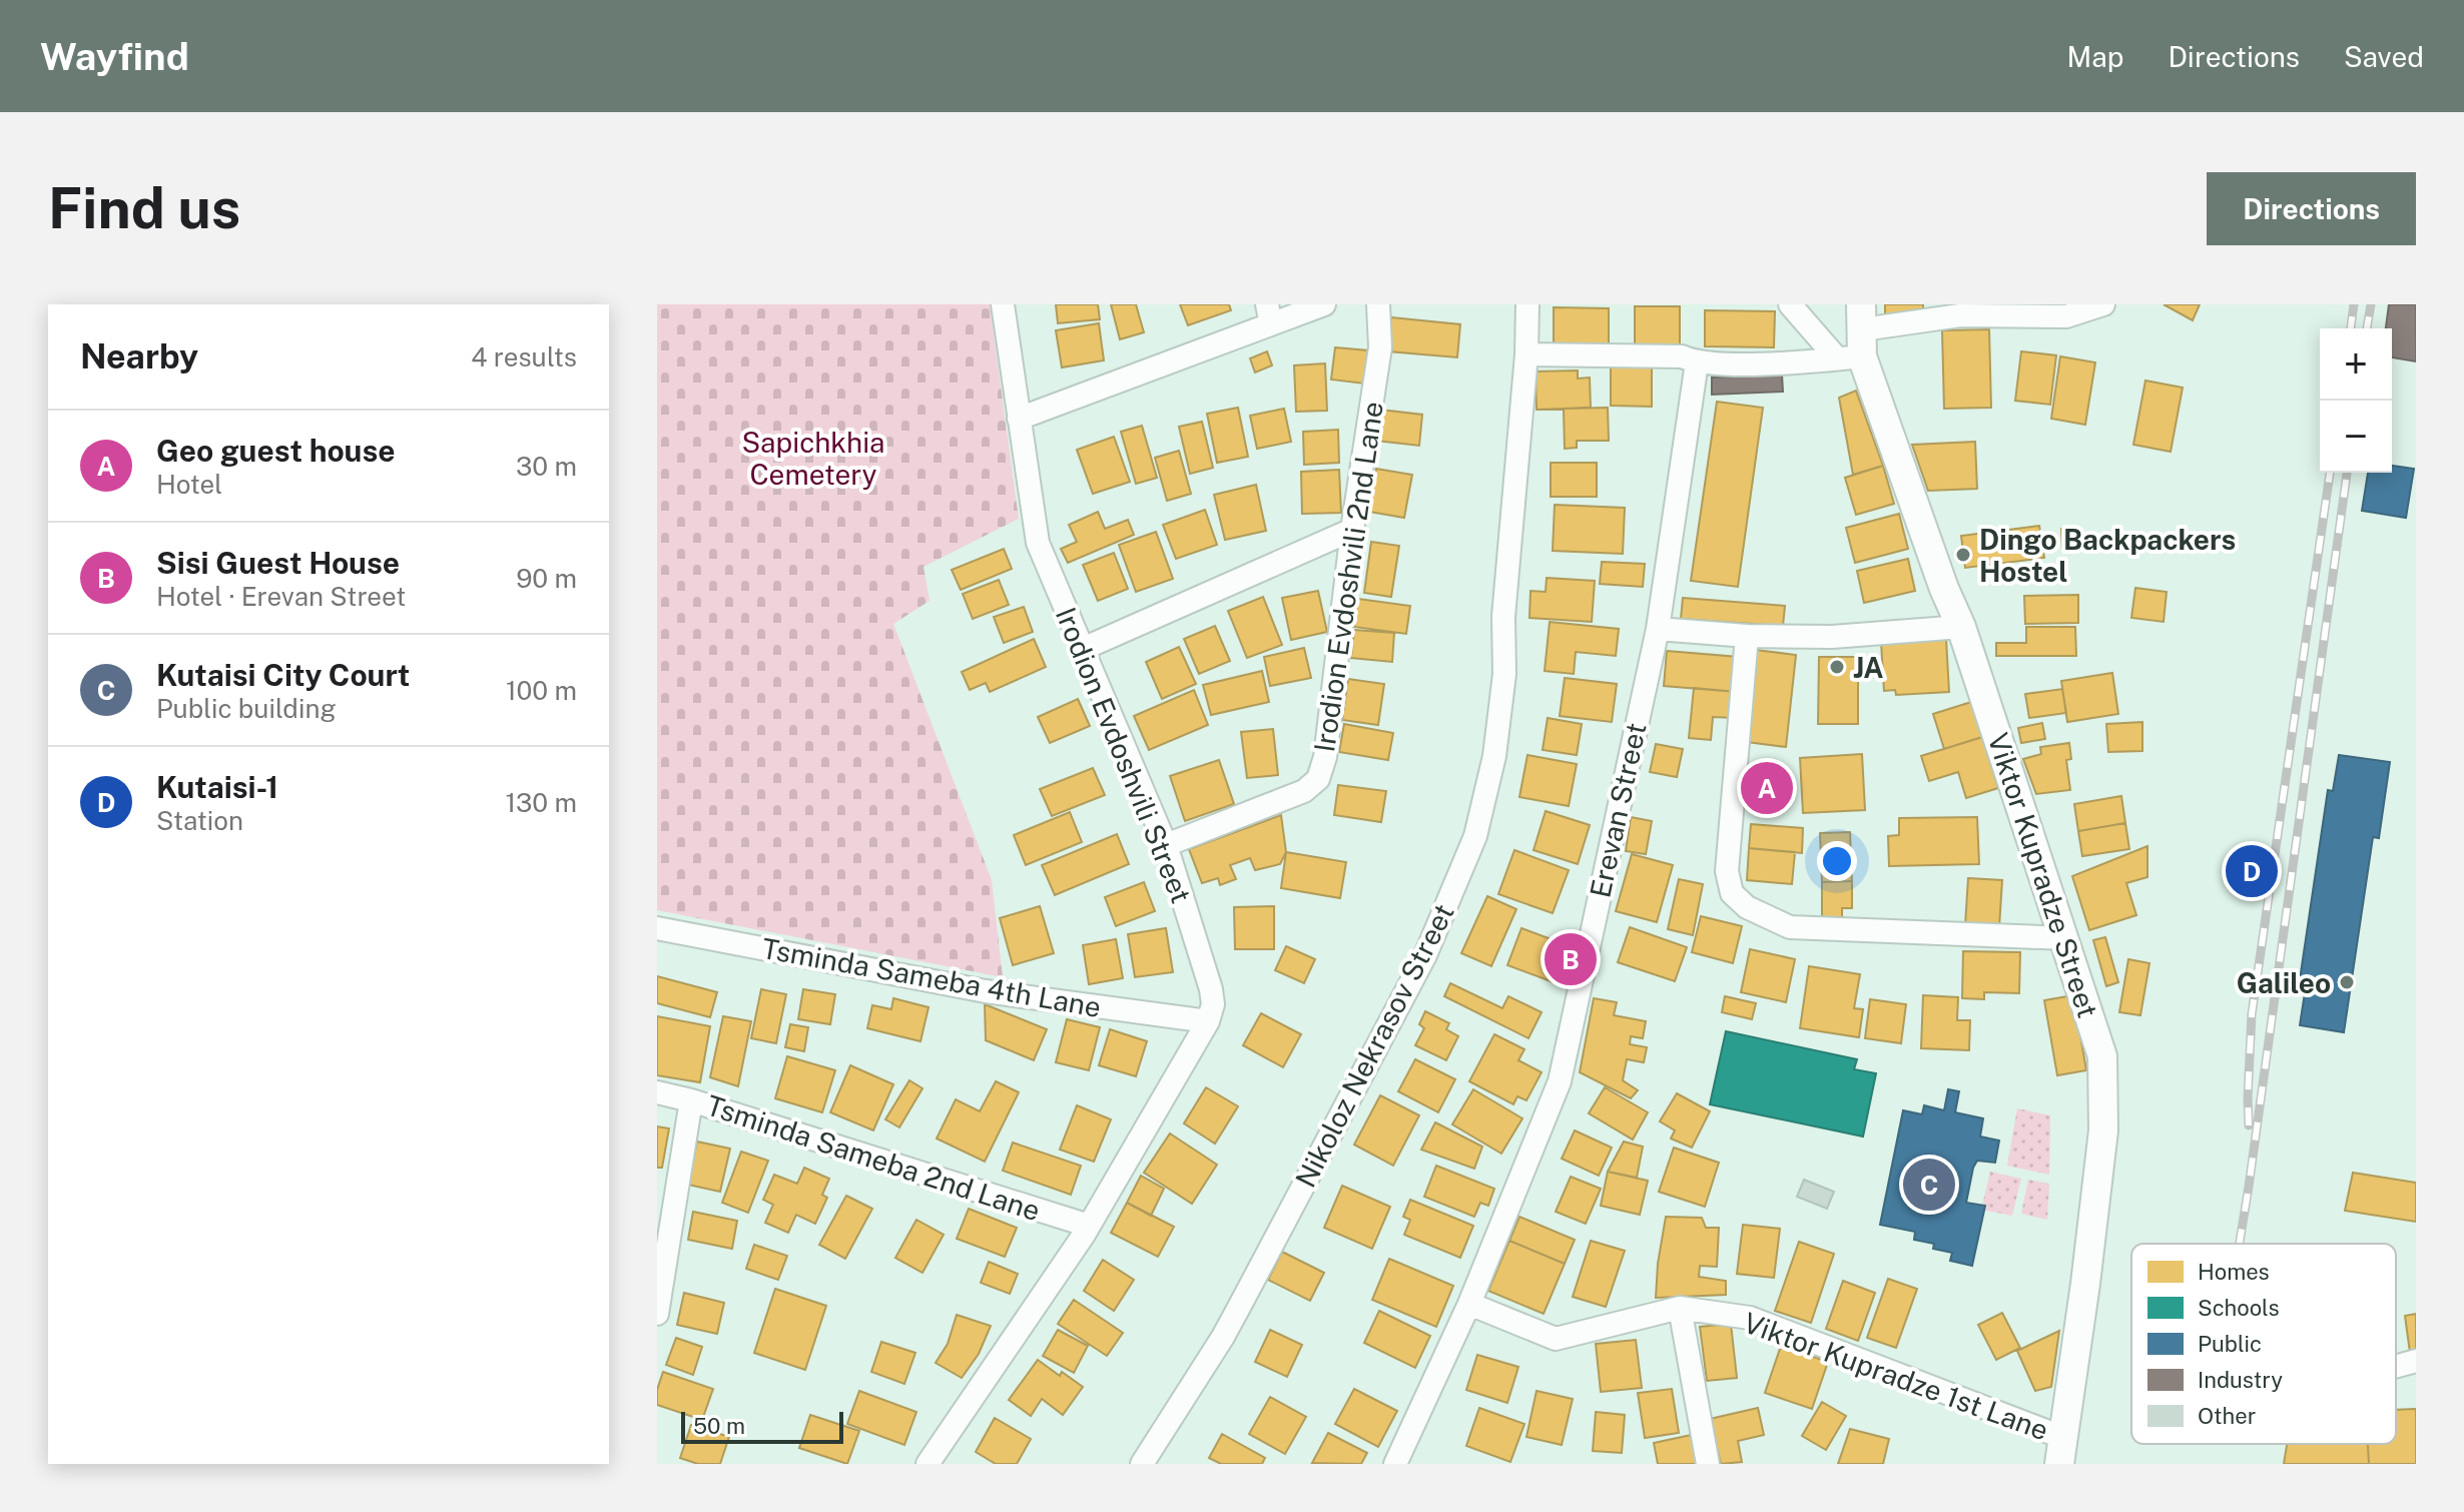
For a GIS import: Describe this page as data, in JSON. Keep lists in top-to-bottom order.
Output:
{
  "streets": {
    "street": [
      "Irodion Evdoshvili 2nd Lane",
      "Irodion Evdoshvili Street",
      "Erevan Street",
      "Viktor Kupradze Street",
      "Tsminda Sameba 4th Lane",
      "Nikoloz Nekrasov Street",
      "Tsminda Sameba 2nd Lane",
      "Viktor Kupradze 1st Lane"
    ]
  },
  "crossings": [
    ["Irodion Evdoshvili 2nd Lane", "Irodion Evdoshvili Street"],
    ["Irodion Evdoshvili Street", "Tsminda Sameba 4th Lane"],
    ["Irodion Evdoshvili Street", "Tsminda Sameba 2nd Lane"],
    ["Viktor Kupradze Street", "Viktor Kupradze 1st Lane"]
  ],
  "parks": ["Sapichkhia Cemetery"],
  "places": ["Dingo Backpackers Hostel", "JA", "Galileo"],
  "legend": [
    "Homes",
    "Schools",
    "Public",
    "Industry",
    "Other"
  ],
  "scale_bar": "50 m",
  "page": {
    "header": "Wayfind",
    "nav": ["Map", "Directions", "Saved"],
    "buttons": "Directions",
    "title": "Find us",
    "heading": ["Nearby", "4 results"],
    "map_buttons": ["+", "−"],
    "list": [
      {
        "mark": "A",
        "name": "Geo guest house",
        "note": "Hotel",
        "value": "30 m"
      },
      {
        "mark": "B",
        "name": "Sisi Guest House",
        "note": "Hotel · Erevan Street",
        "value": "90 m"
      },
      {
        "mark": "C",
        "name": "Kutaisi City Court",
        "note": "Public building",
        "value": "100 m"
      },
      {
        "mark": "D",
        "name": "Kutaisi-1",
        "note": "Station",
        "value": "130 m"
      }
    ],
    "pins": [
      "A",
      "D",
      "B",
      "C"
    ],
    "scale": "50 m"
  }
}
